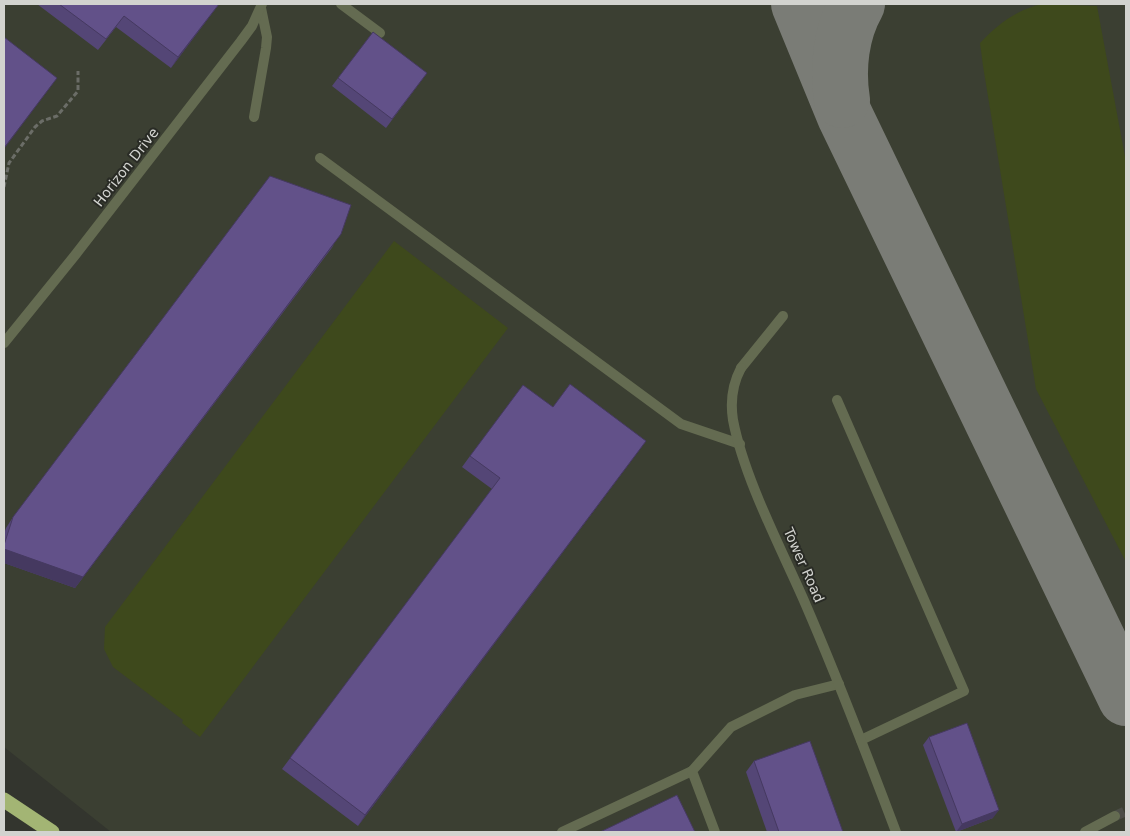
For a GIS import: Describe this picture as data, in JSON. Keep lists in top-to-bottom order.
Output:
{
  "streets": {
    "street": ["Horizon Drive", "Tower Road"]
  }
}
